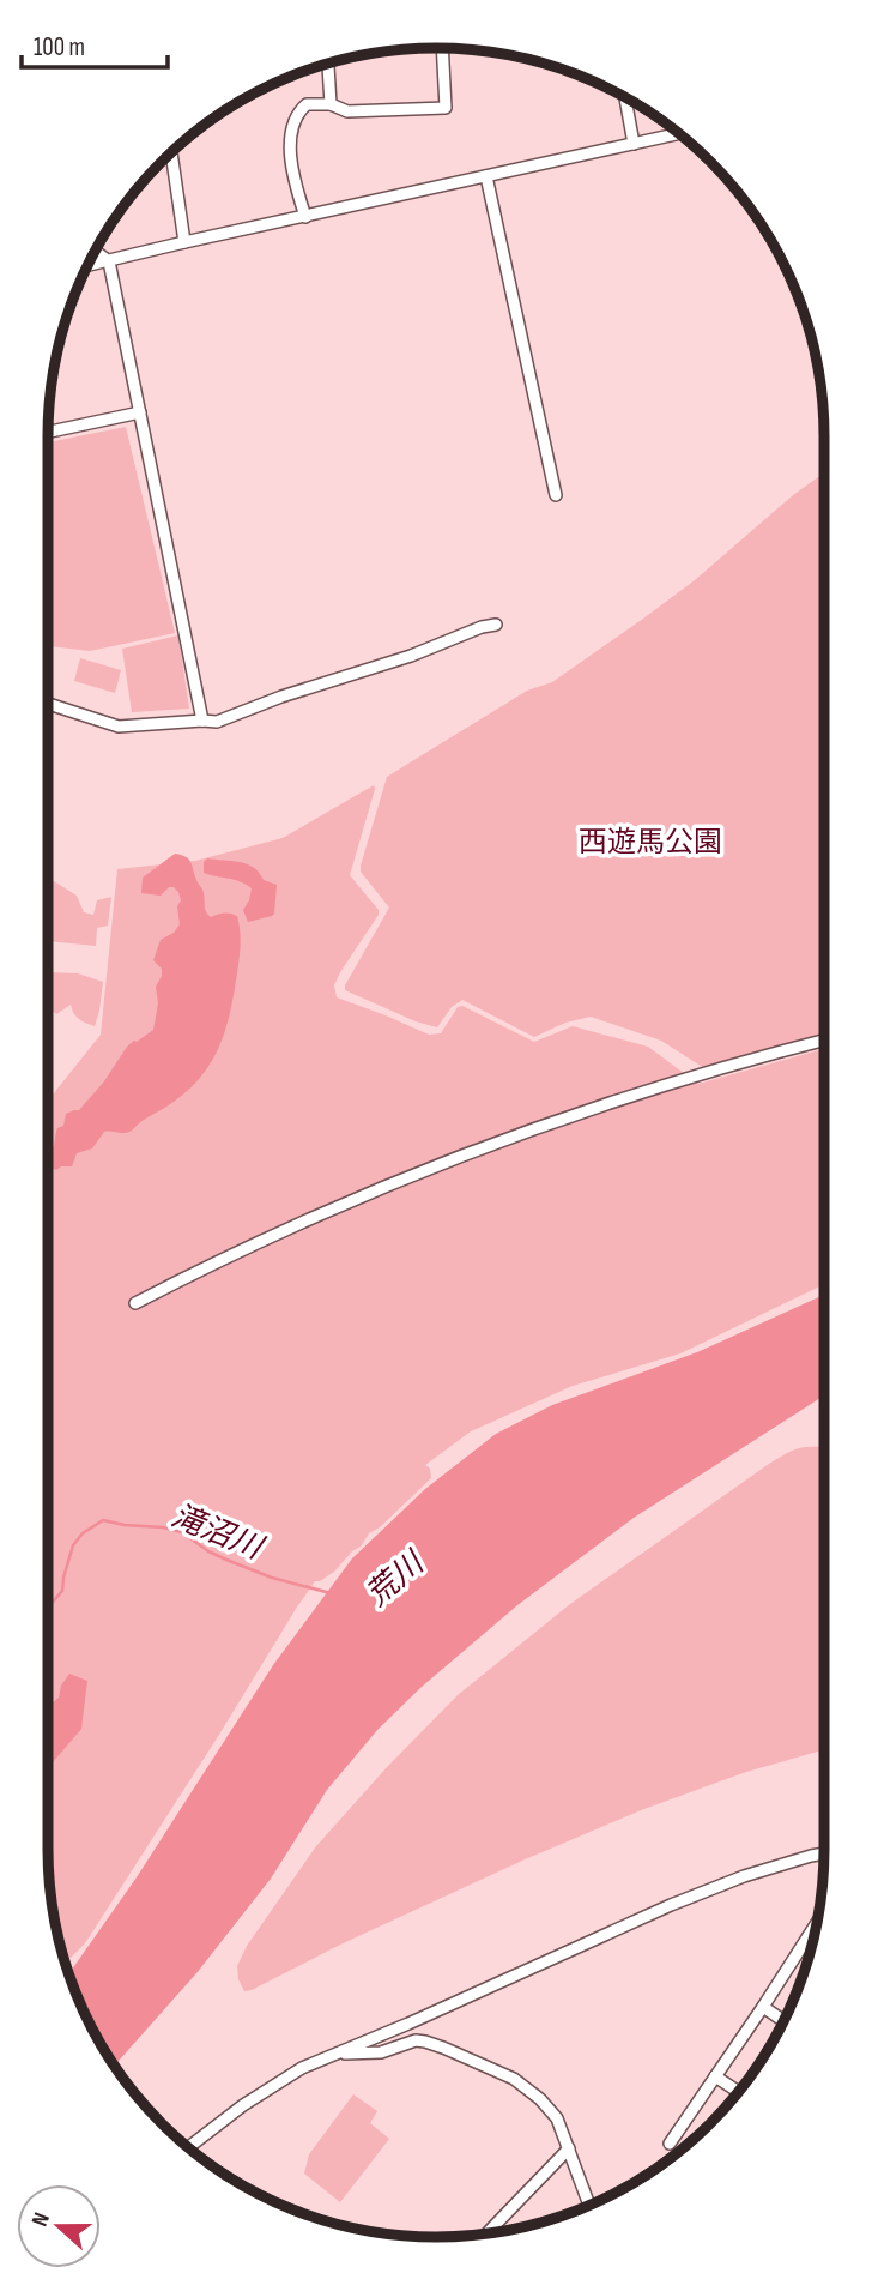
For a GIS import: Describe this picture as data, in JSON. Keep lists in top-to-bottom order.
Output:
{
  "water": ["滝沼川", "荒川"],
  "parks": ["西遊馬公園"],
  "scale_bar": "100 m",
  "north": "left"
}
